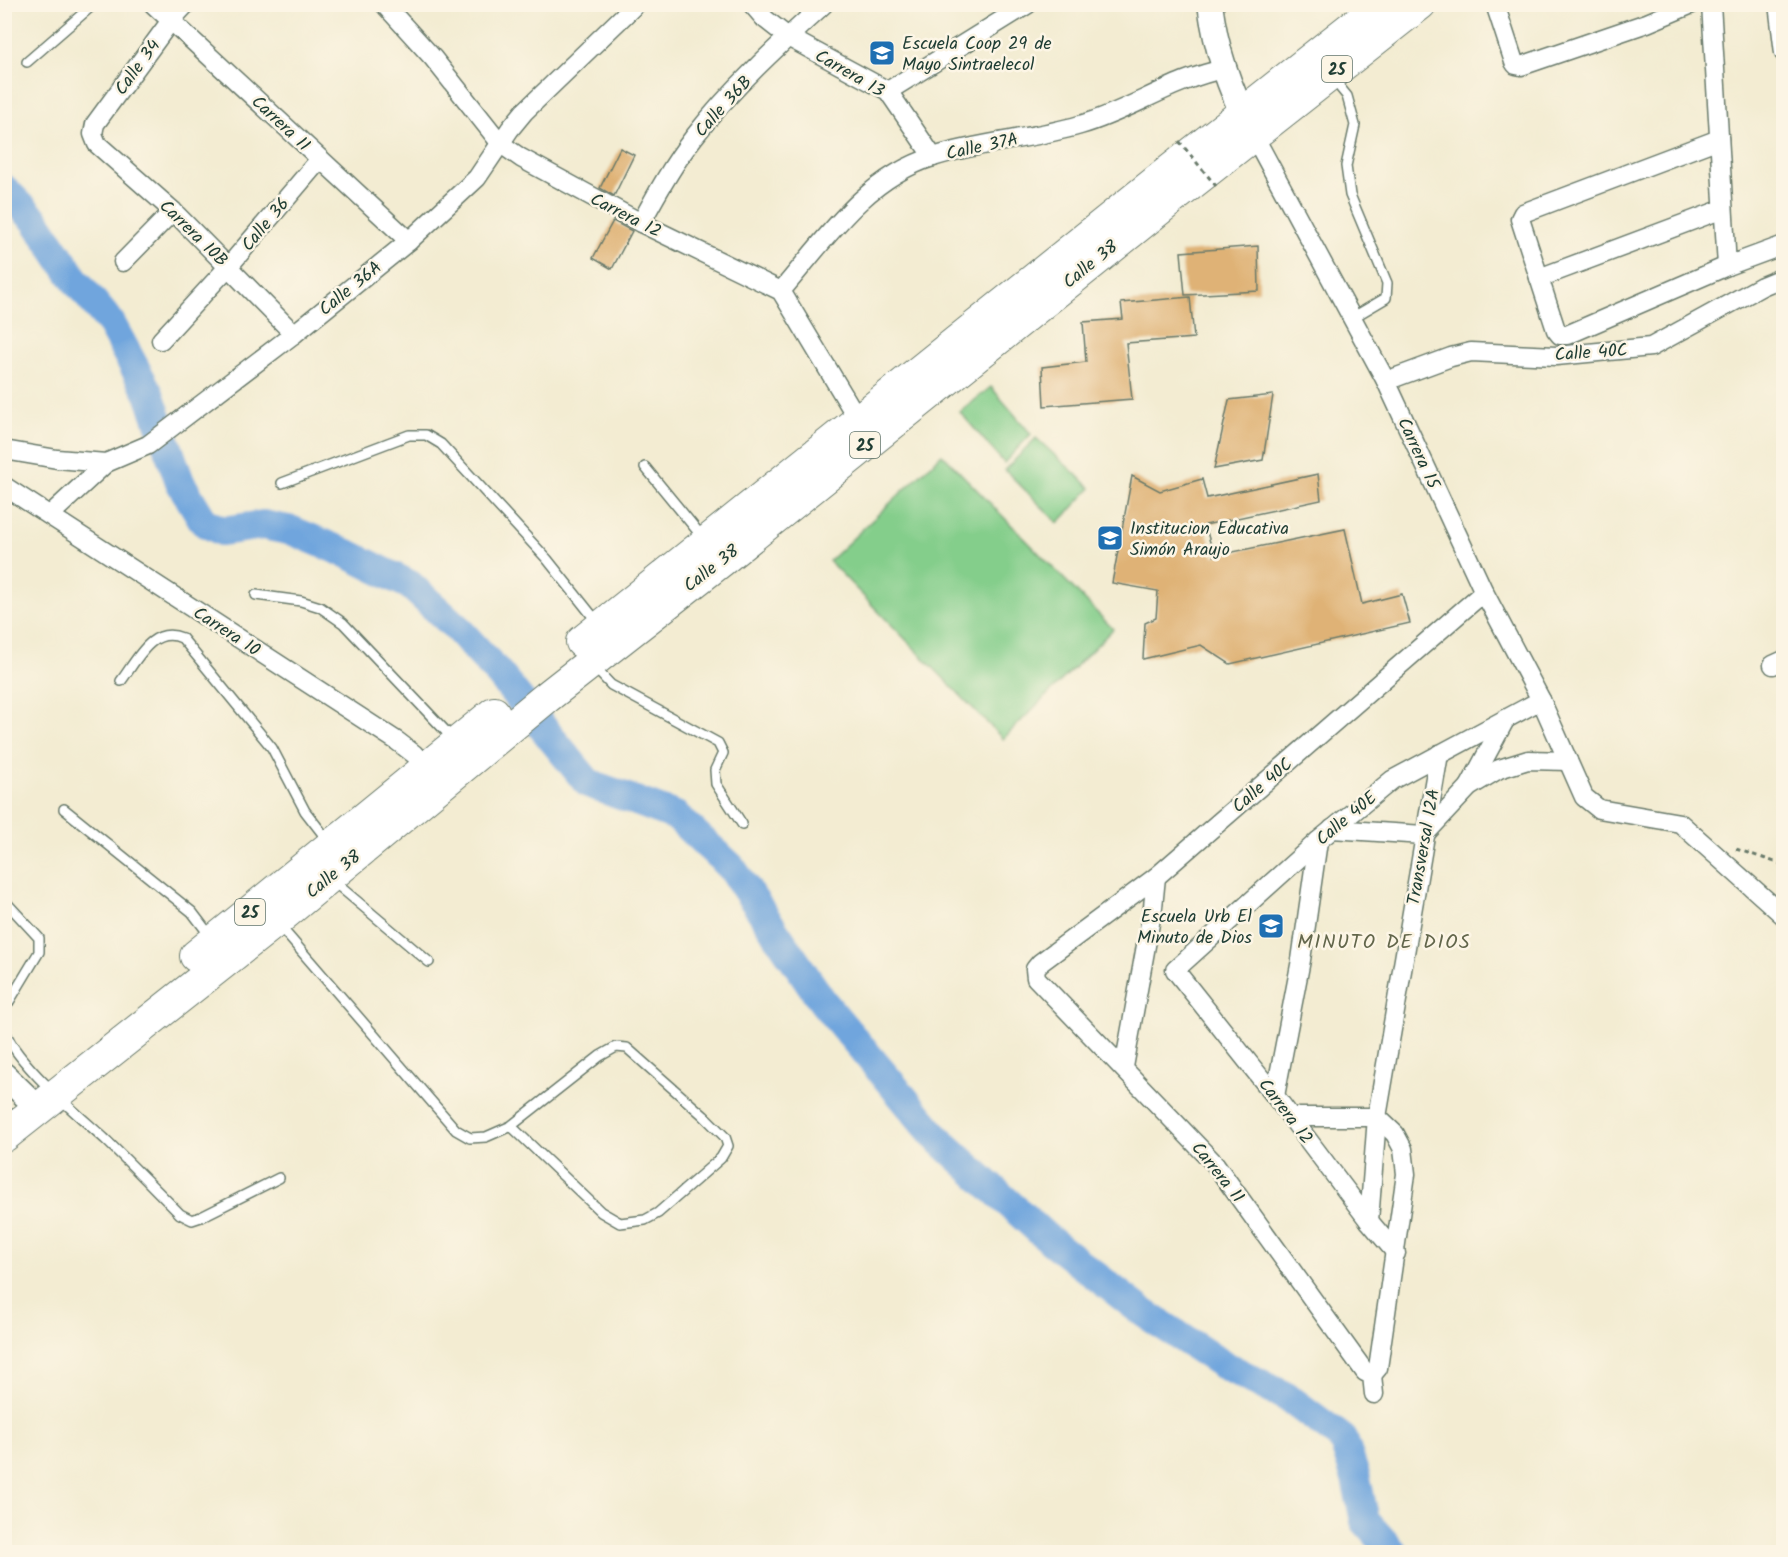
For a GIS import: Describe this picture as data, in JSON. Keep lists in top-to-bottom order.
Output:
{
  "streets": {
    "highway": ["25", "Calle 38"],
    "street": [
      "Calle 34",
      "Carrera 13",
      "Calle 36B",
      "Carrera 11",
      "Calle 37A",
      "Carrera 12",
      "Calle 36",
      "Carrera 10B",
      "Calle 36A",
      "Calle 40C",
      "Carrera 15",
      "Carrera 10",
      "Calle 40E",
      "Transversal 12A"
    ]
  },
  "crossings": [
    ["Calle 34", "Carrera 11"],
    ["Calle 34", "Carrera 10B"],
    ["Carrera 13", "Calle 36B"],
    ["Carrera 13", "Calle 37A"],
    ["Calle 36B", "Carrera 12"],
    ["Carrera 11", "Calle 36"],
    ["Carrera 11", "Calle 36A"],
    ["Carrera 11", "Calle 40C"],
    ["Calle 37A", "Carrera 12"],
    ["Carrera 12", "Calle 36A"],
    ["Carrera 12", "Calle 40E"],
    ["Carrera 12", "Transversal 12A"],
    ["Calle 36", "Carrera 10B"],
    ["Carrera 10B", "Calle 36A"],
    ["Calle 38", "Carrera 15"],
    ["Calle 38", "Carrera 10"],
    ["Calle 40C", "Carrera 15"],
    ["Carrera 15", "Calle 40E"],
    ["Calle 40E", "Transversal 12A"]
  ],
  "districts": ["MINUTO DE DIOS"],
  "places": {
    "school or university": ["Escuela Coop 29 de Mayo Sintraelecol", "Institucion Educativa Simón Araujo", "Escuela Urb El Minuto de Dios"]
  }
}
